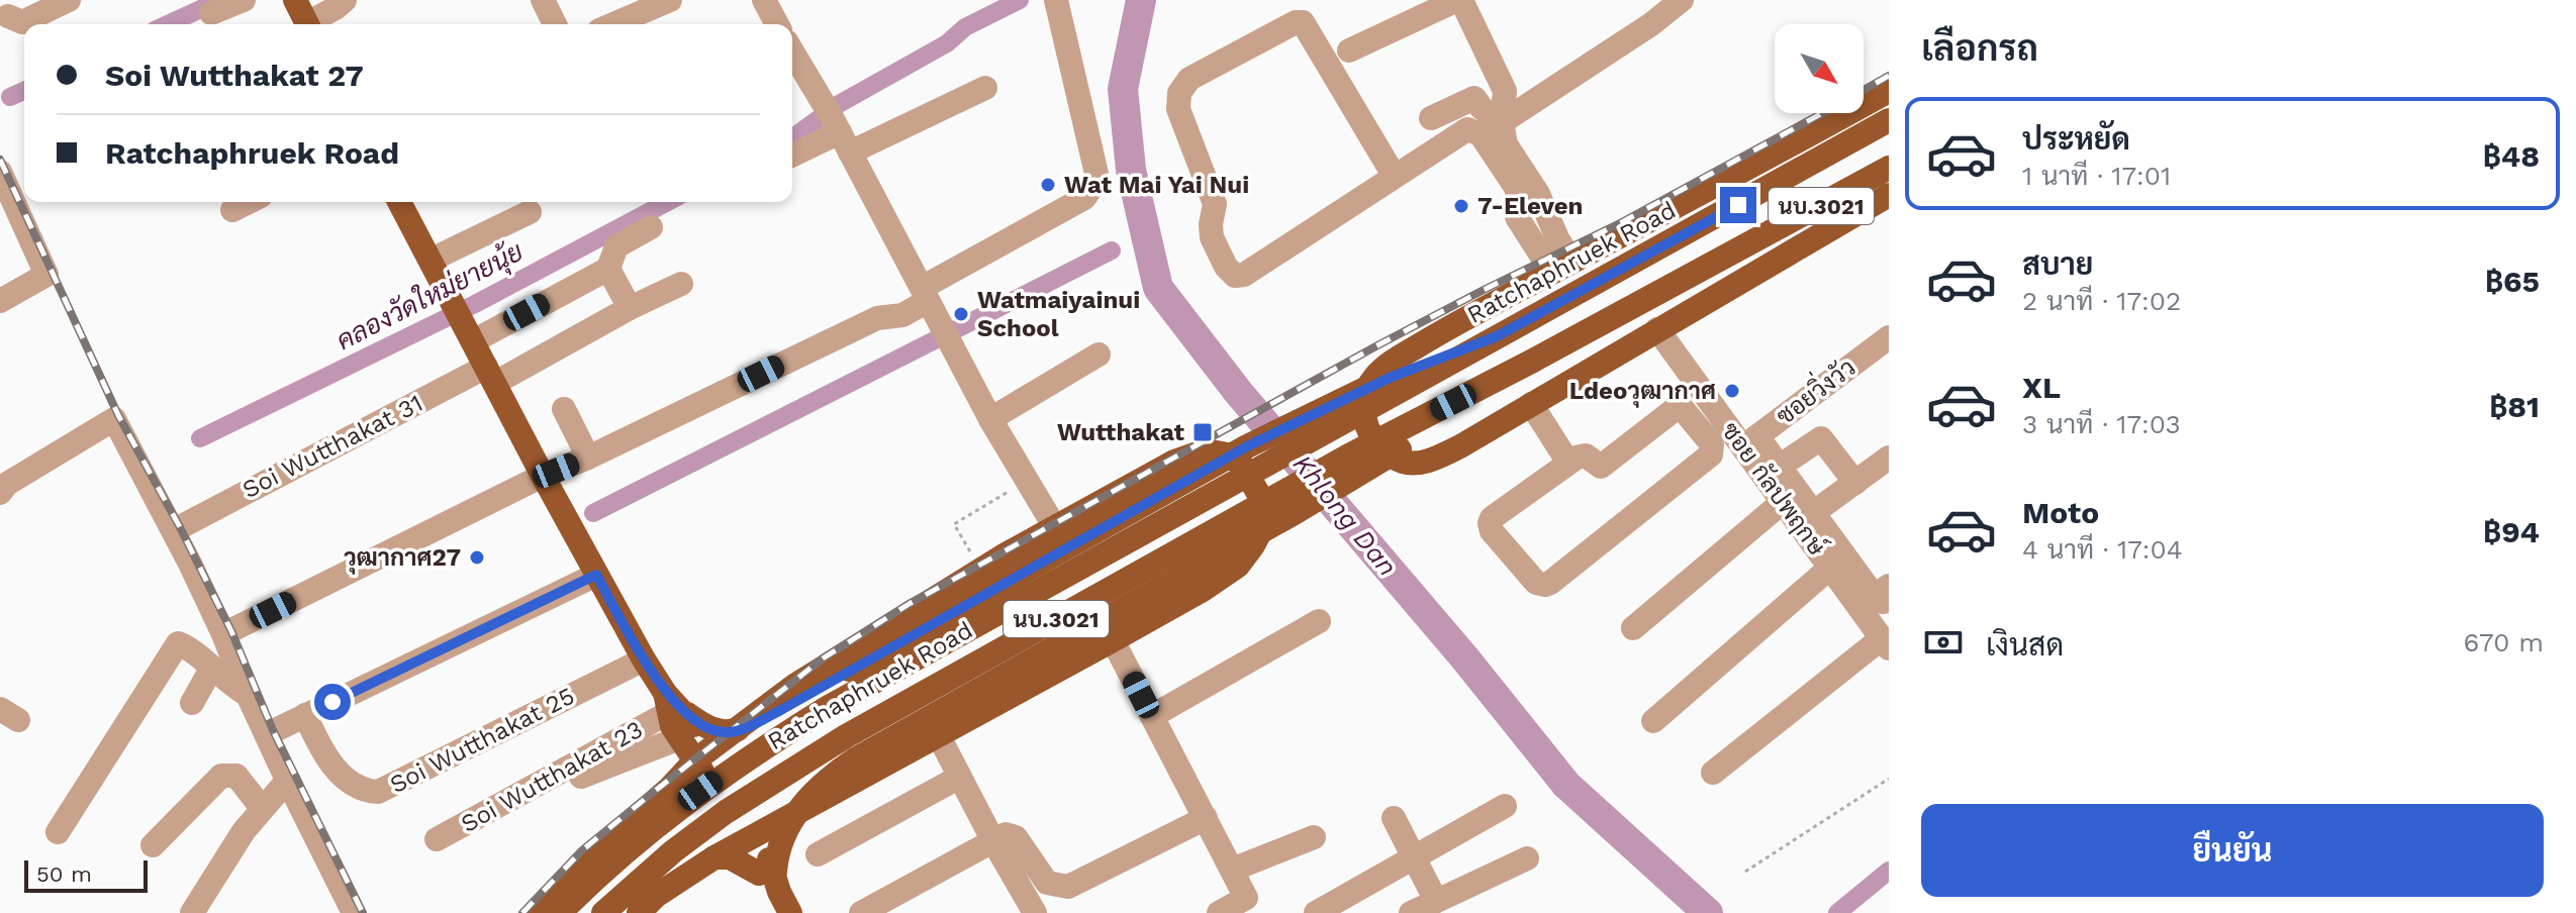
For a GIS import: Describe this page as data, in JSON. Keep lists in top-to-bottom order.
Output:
{
  "streets": {
    "main road": ["นบ.3021", "Ratchaphruek Road"],
    "street": [
      "ซอยวิ่งวัว",
      "Soi Wutthakat 31",
      "ซอย กัลปพฤกษ์",
      "Soi Wutthakat 25",
      "Soi Wutthakat 23"
    ]
  },
  "crossings": [
    ["Ratchaphruek Road", "ซอย กัลปพฤกษ์"],
    ["ซอยวิ่งวัว", "ซอย กัลปพฤกษ์"]
  ],
  "water": ["คลองวัดใหม่ยายนุ้ย", "Khlong Dan"],
  "places": {
    "other": [
      "Wat Mai Yai Nui",
      "7-Eleven",
      "Watmaiyainui School",
      "Ldeoวุฒากาศ",
      "วุฒากาศ27"
    ],
    "transit": ["Wutthakat"]
  },
  "scale_bar": "50 m",
  "north": "bottom right",
  "page": {
    "heading": "เลือกรถ",
    "banner": ["Soi Wutthakat 27", "Ratchaphruek Road"],
    "list": [
      {
        "name": "ประหยัด",
        "note": "1 นาที · 17:01",
        "value": "฿48"
      },
      {
        "name": "สบาย",
        "note": "2 นาที · 17:02",
        "value": "฿65"
      },
      {
        "name": "XL",
        "note": "3 นาที · 17:03",
        "value": "฿81"
      },
      {
        "name": "Moto",
        "note": "4 นาที · 17:04",
        "value": "฿94"
      }
    ],
    "pay": ["เงินสด", "670 m"],
    "buttons": "ยืนยัน",
    "scale": "50 m"
  }
}
